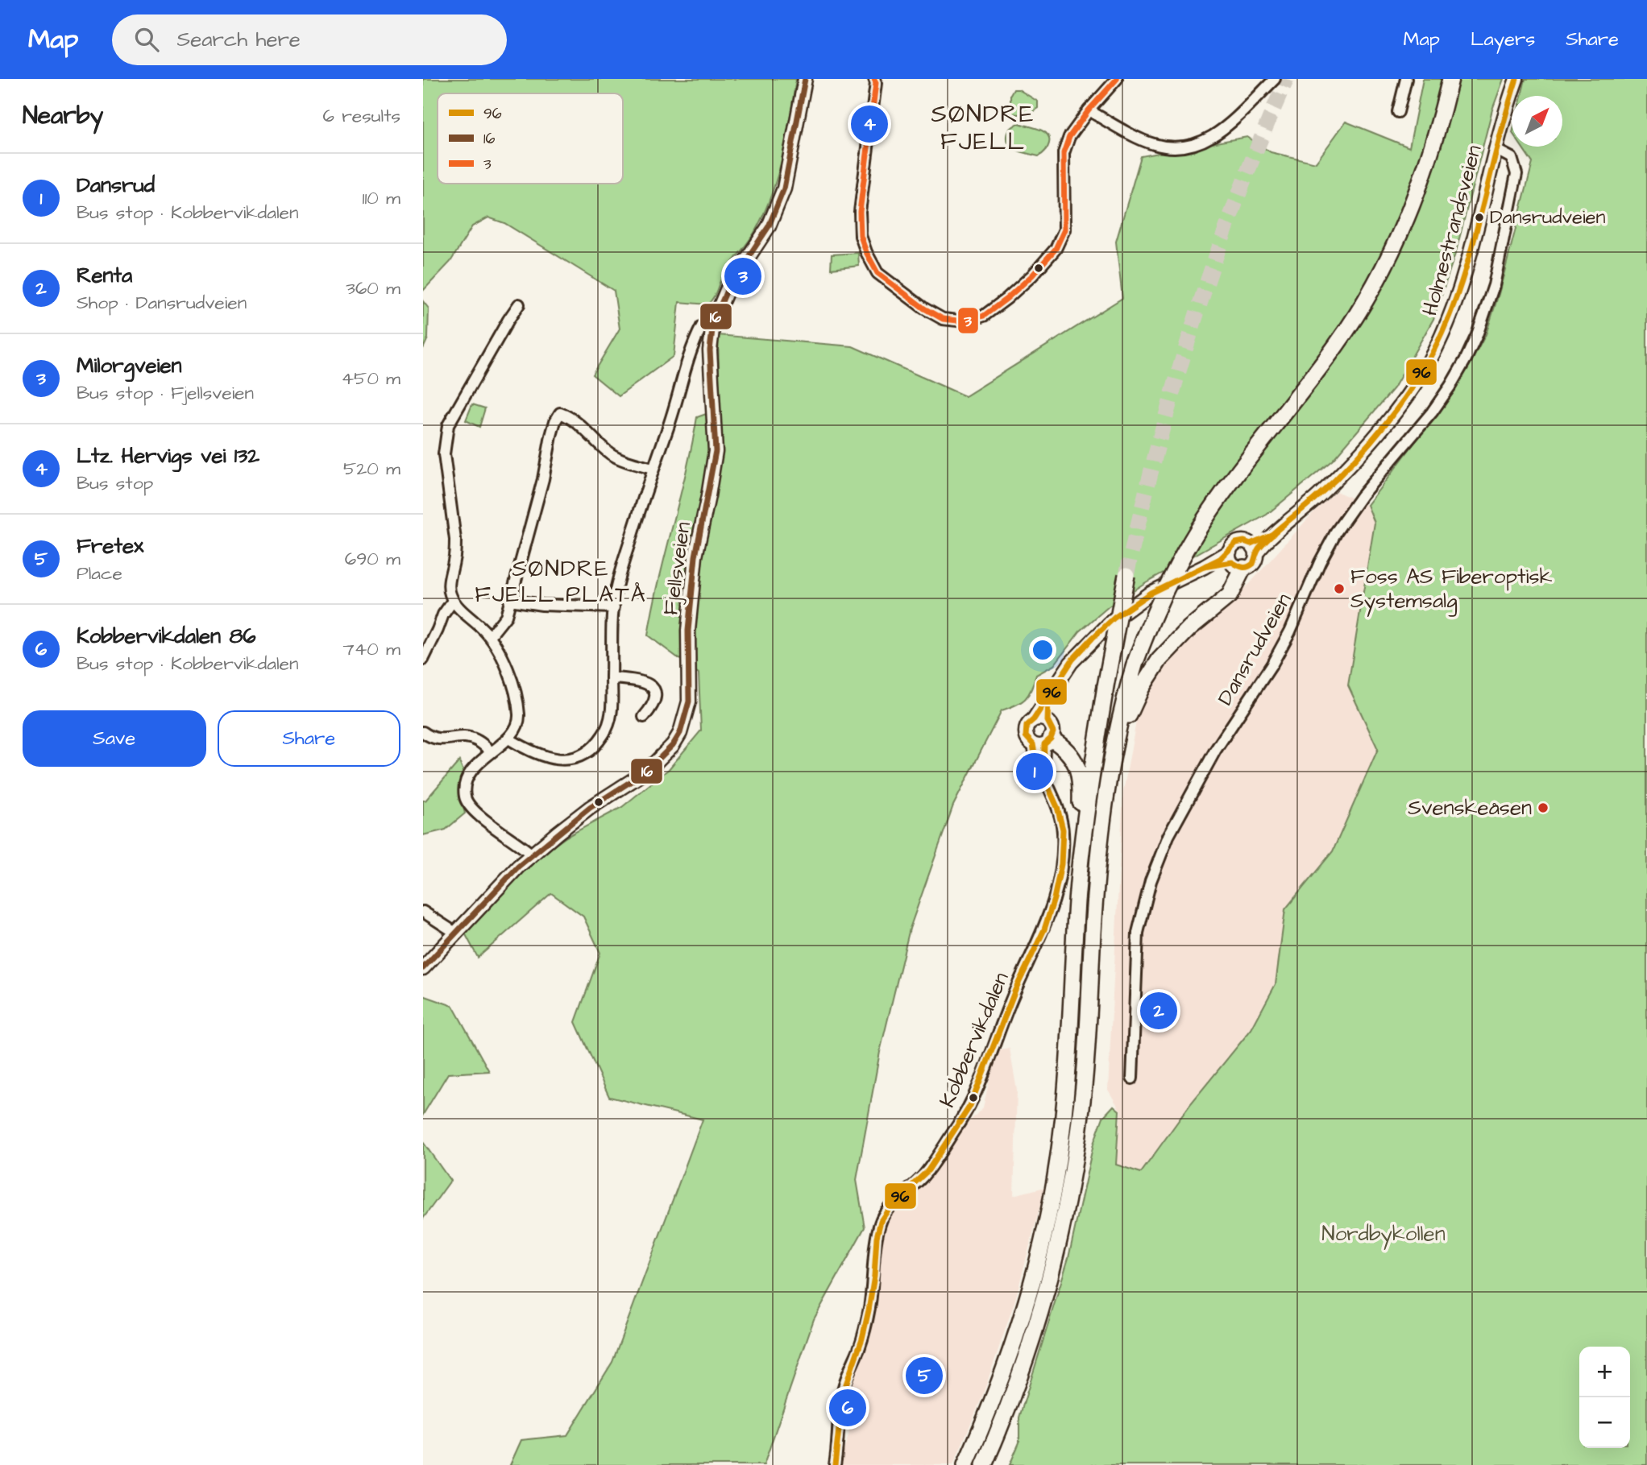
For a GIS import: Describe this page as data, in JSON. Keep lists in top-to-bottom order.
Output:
{
  "streets": {
    "main road": ["Holmestrandsveien", "Fjellsveien"],
    "street": ["Dansrudveien", "Kobbervikdalen"]
  },
  "crossings": [
    ["Holmestrandsveien", "Dansrudveien"]
  ],
  "districts": ["SØNDRE FJELL", "SØNDRE FJELL PLATÅ"],
  "parks": ["Nordbykollen"],
  "places": ["Dansrudveien", "Foss AS Fiberoptisk Systemsalg", "Svenskeåsen"],
  "lines": ["transit line 96", "transit line 16", "transit line 3"],
  "legend": ["96", "16", "3"],
  "north": "top right",
  "page": {
    "header": "Map",
    "search": "Search here",
    "nav": ["Map", "Layers", "Share"],
    "heading": ["Nearby", "6 results"],
    "pins": [
      "4",
      "3",
      "1",
      "2",
      "5",
      "6"
    ],
    "list": [
      {
        "mark": "1",
        "name": "Dansrud",
        "note": "Bus stop · Kobbervikdalen",
        "value": "110 m"
      },
      {
        "mark": "2",
        "name": "Renta",
        "note": "Shop · Dansrudveien",
        "value": "360 m"
      },
      {
        "mark": "3",
        "name": "Milorgveien",
        "note": "Bus stop · Fjellsveien",
        "value": "450 m"
      },
      {
        "mark": "4",
        "name": "Ltz. Hervigs vei 132",
        "note": "Bus stop",
        "value": "520 m"
      },
      {
        "mark": "5",
        "name": "Fretex",
        "note": "Place",
        "value": "690 m"
      },
      {
        "mark": "6",
        "name": "Kobbervikdalen 86",
        "note": "Bus stop · Kobbervikdalen",
        "value": "740 m"
      }
    ],
    "buttons": ["Save", "Share"],
    "map_buttons": ["+", "−"]
  }
}
